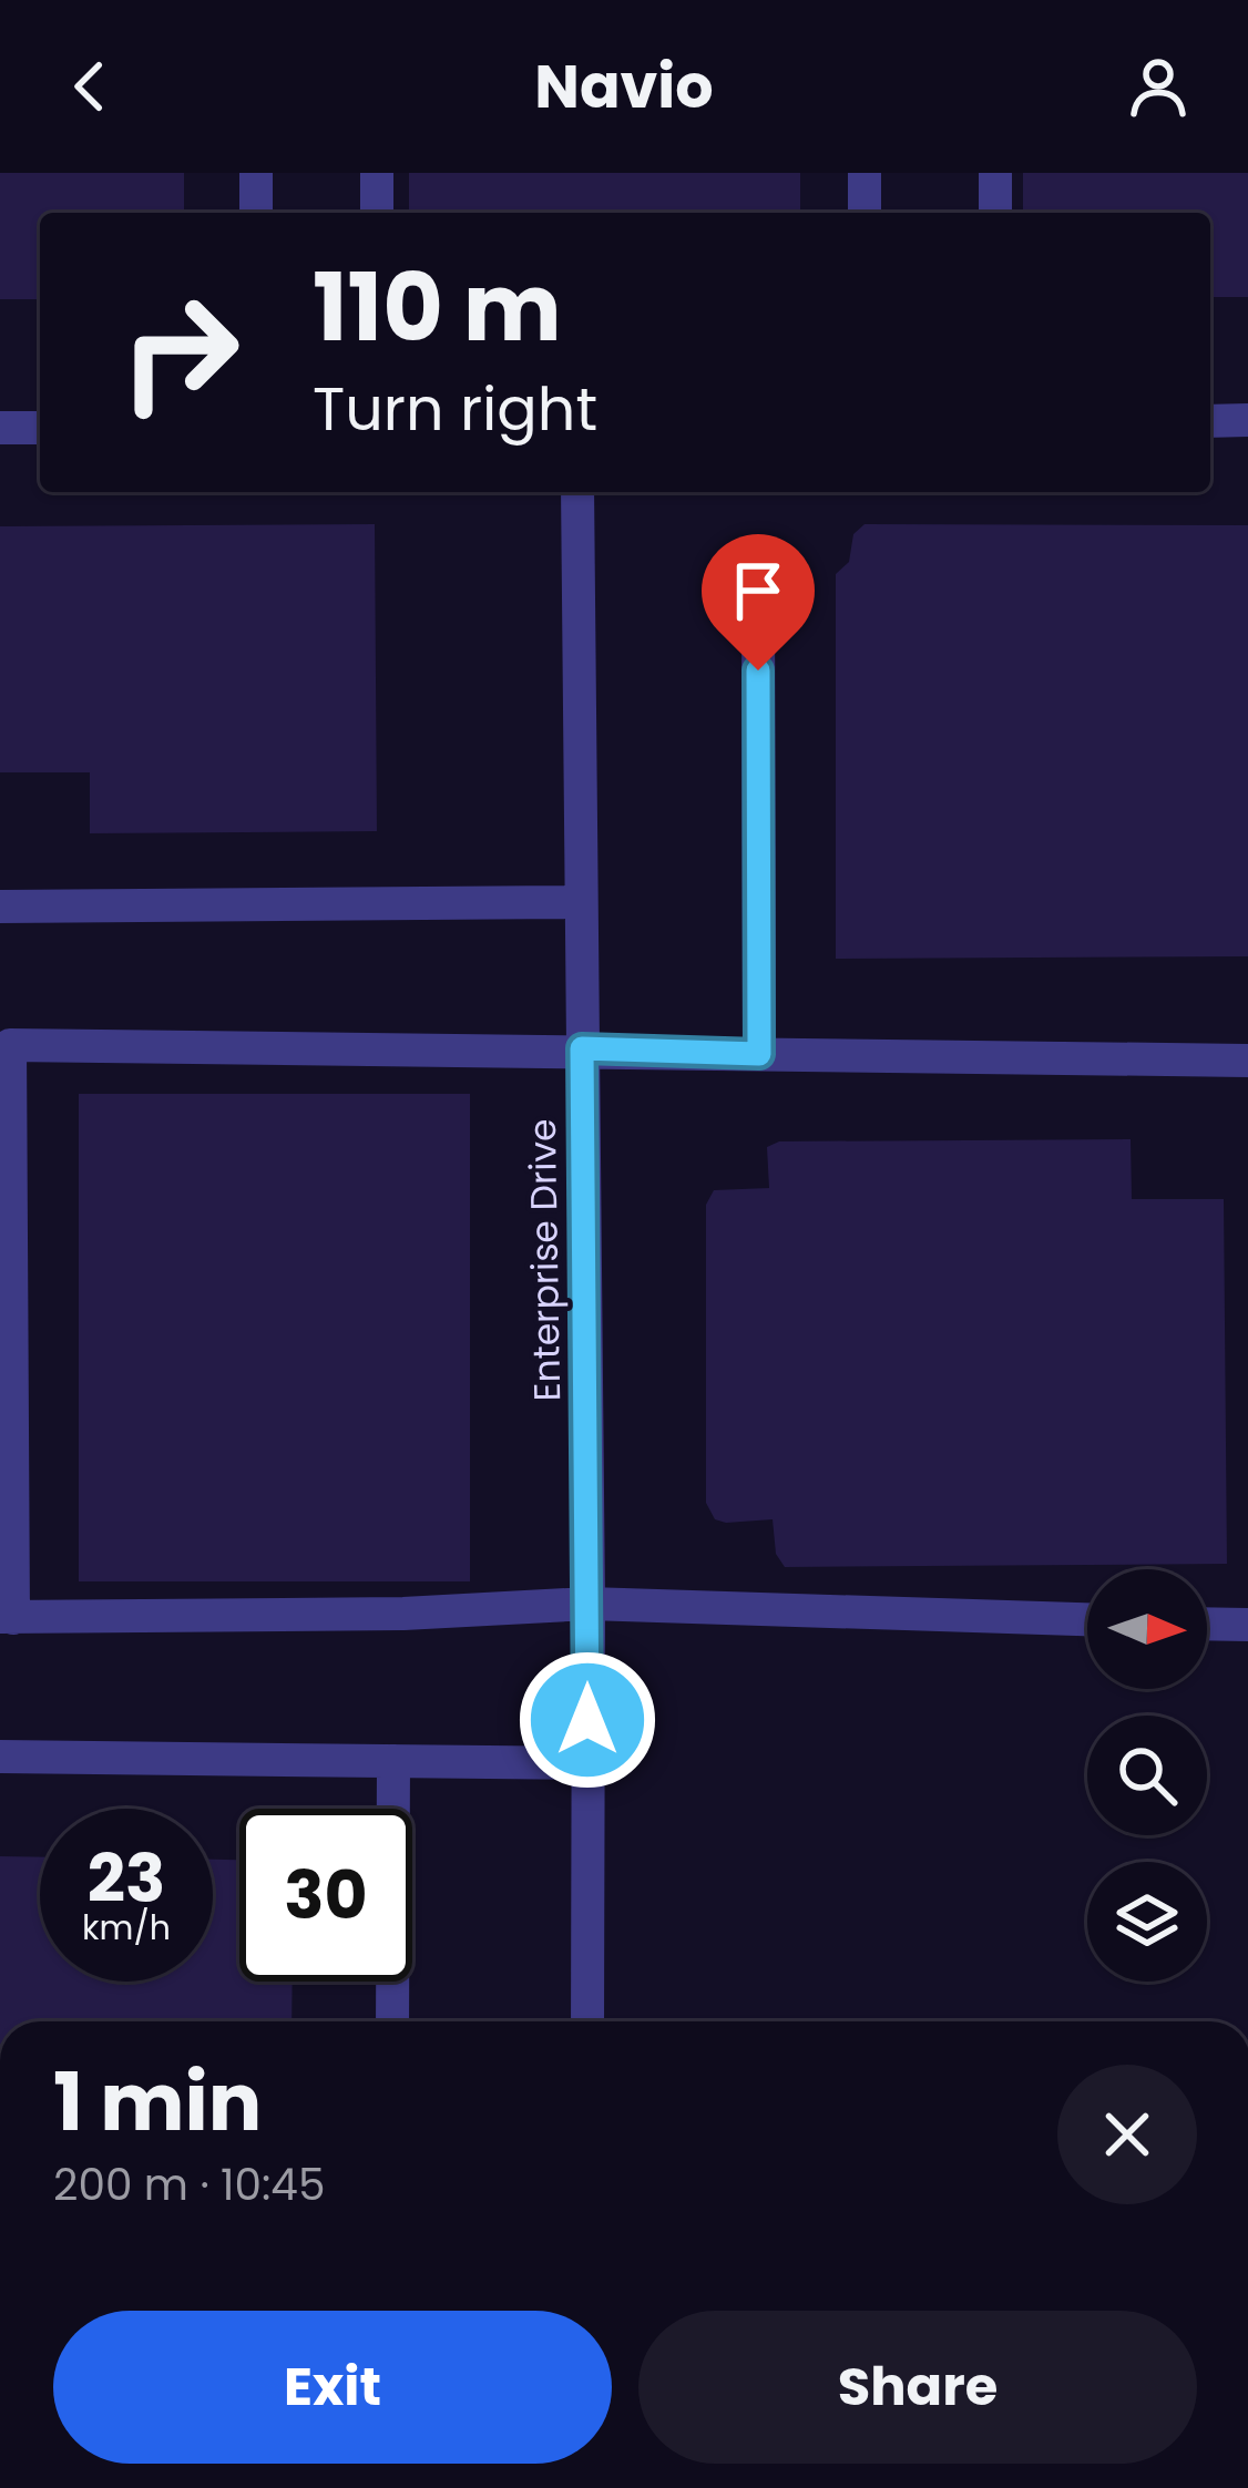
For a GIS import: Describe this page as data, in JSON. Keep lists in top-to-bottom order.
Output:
{
  "streets": {
    "street": ["Enterprise Drive"]
  },
  "north": "right",
  "page": {
    "header": "Navio",
    "turn": ["110 m", "Turn right"],
    "speed": "23 km/h",
    "limit": "30",
    "heading": ["1 min", "200 m · 10:45"],
    "buttons": ["Exit", "Share"]
  }
}
